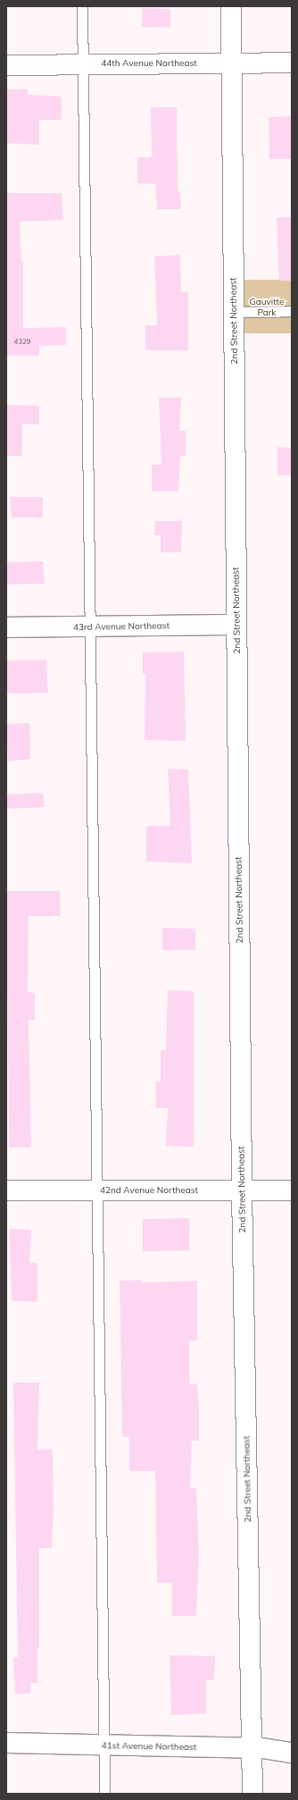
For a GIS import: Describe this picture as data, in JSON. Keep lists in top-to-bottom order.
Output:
{
  "streets": {
    "street": [
      "44th Avenue Northeast",
      "2nd Street Northeast",
      "43rd Avenue Northeast",
      "42nd Avenue Northeast",
      "41st Avenue Northeast"
    ]
  },
  "crossings": [
    ["44th Avenue Northeast", "2nd Street Northeast"],
    ["2nd Street Northeast", "43rd Avenue Northeast"],
    ["2nd Street Northeast", "42nd Avenue Northeast"],
    ["2nd Street Northeast", "41st Avenue Northeast"]
  ],
  "parks": ["Gauvitte Park"],
  "house_numbers": ["4329"]
}
